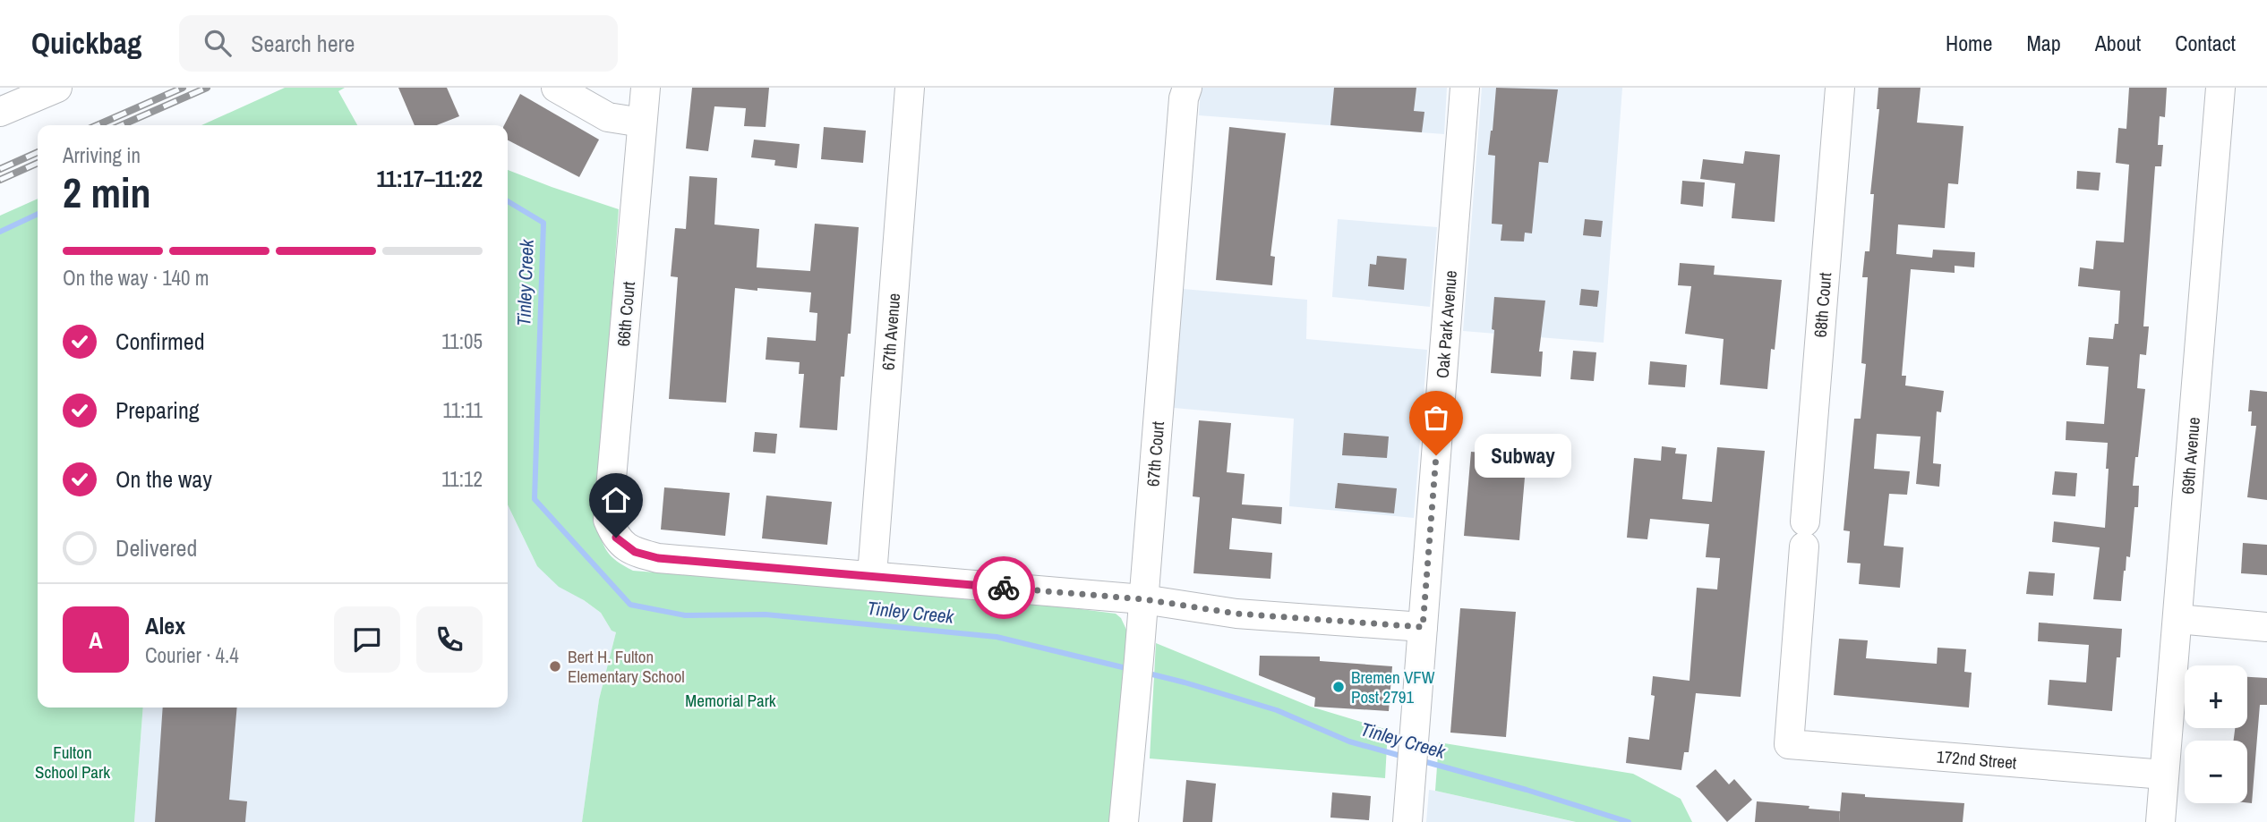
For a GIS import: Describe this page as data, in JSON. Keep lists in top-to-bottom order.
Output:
{
  "streets": {
    "street": [
      "68th Court",
      "66th Court",
      "Oak Park Avenue",
      "67th Avenue",
      "67th Court",
      "69th Avenue",
      "172nd Street"
    ]
  },
  "crossings": [
    ["68th Court", "172nd Street"],
    ["66th Court", "67th Avenue"],
    ["69th Avenue", "172nd Street"]
  ],
  "water": ["Tinley Creek"],
  "parks": ["Memorial Park", "Fulton School Park"],
  "places": ["Subway", "Bert H. Fulton Elementary School", "Bremen VFW Post 2791"],
  "page": {
    "header": "Quickbag",
    "search": "Search here",
    "nav": [
      "Home",
      "Map",
      "About",
      "Contact"
    ],
    "heading": ["2 min", "Arriving in", "11:17–11:22"],
    "panel": ["Alex", "Courier · 4.4"],
    "bar": "On the way · 140 m",
    "list": [
      ["Confirmed", "11:05"],
      ["Preparing", "11:11"],
      ["On the way", "11:12"],
      "Delivered"
    ],
    "bubble": "Subway",
    "round": "A",
    "map_buttons": ["+", "−"]
  }
}
